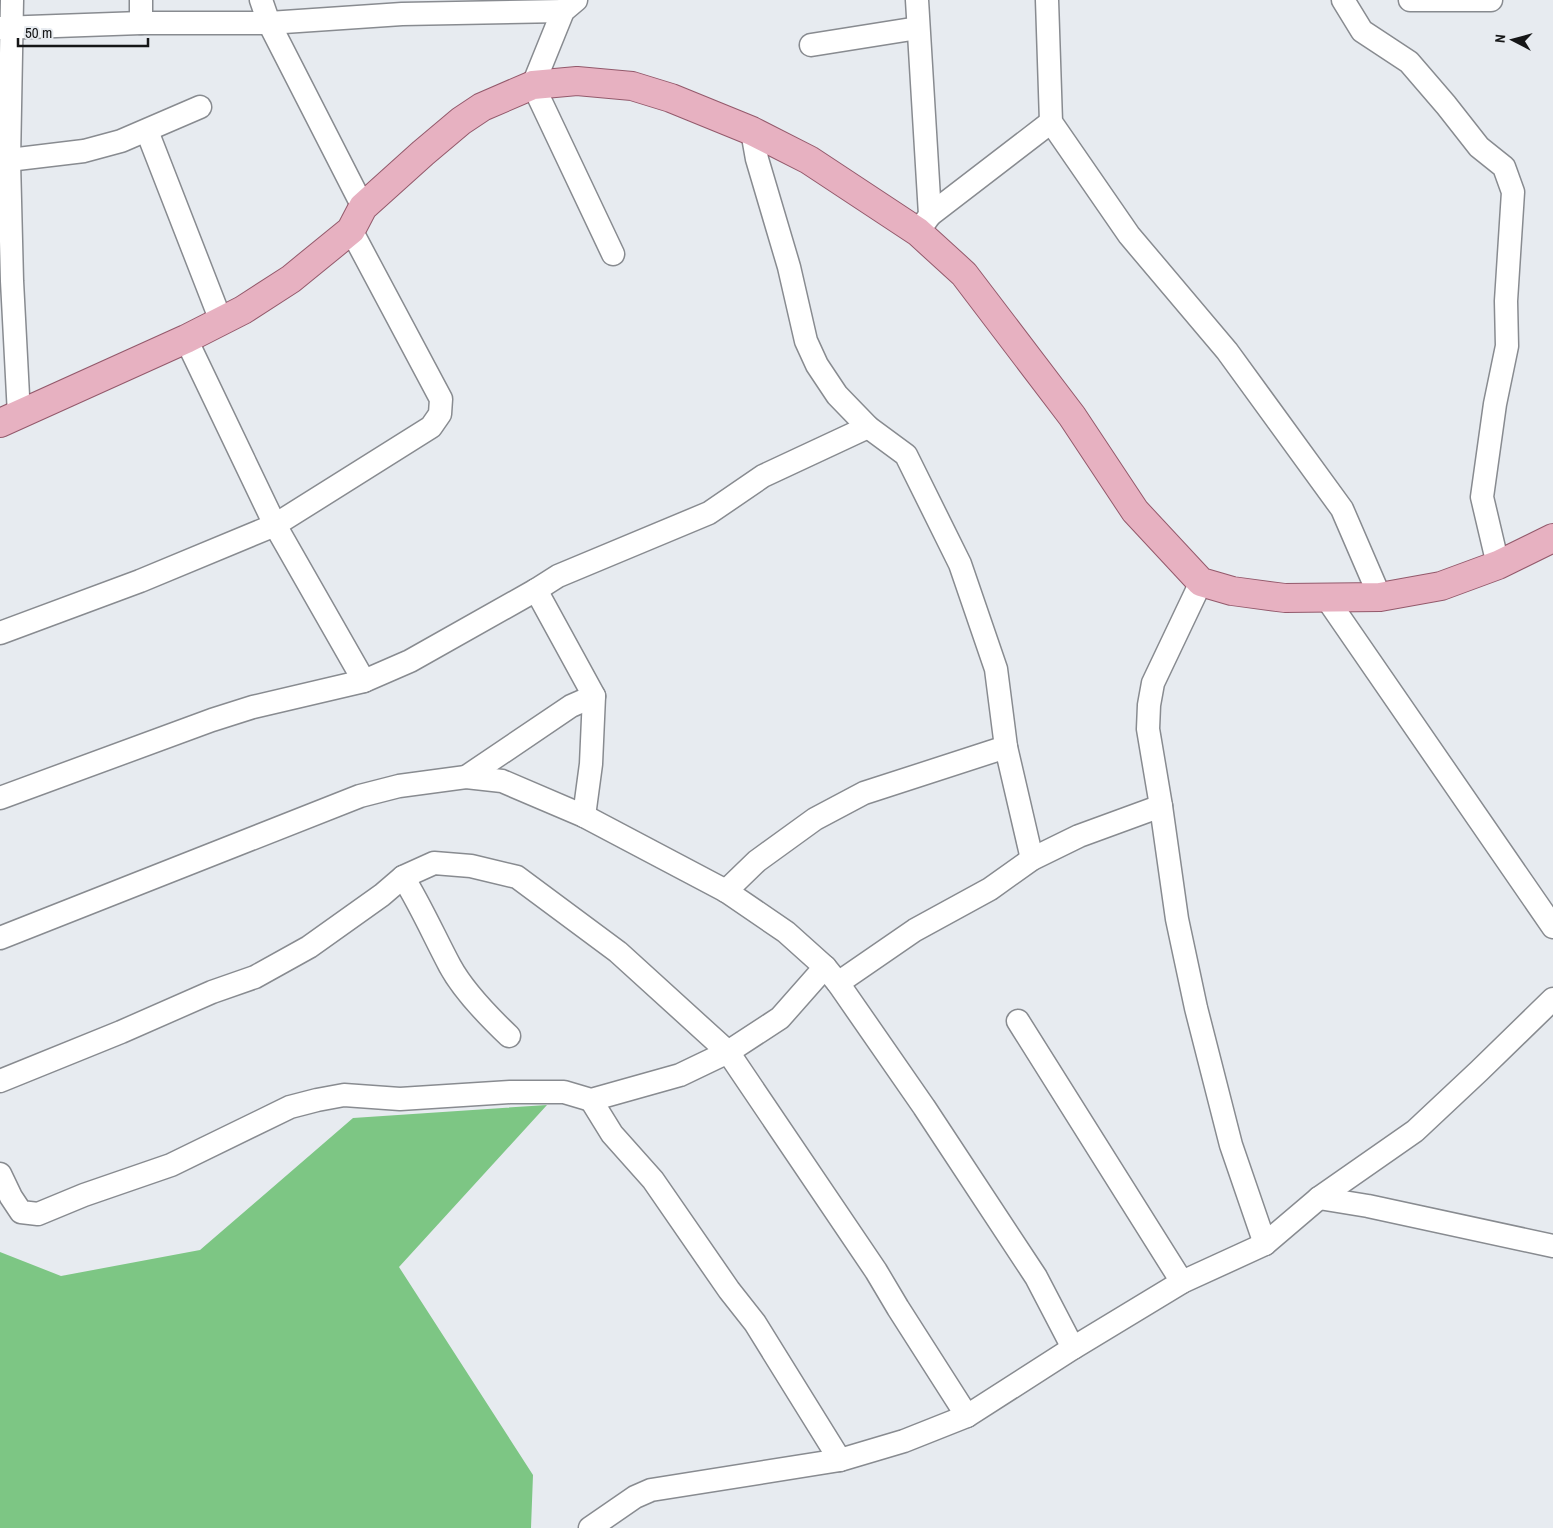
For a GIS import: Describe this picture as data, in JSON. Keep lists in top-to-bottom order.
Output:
{
  "scale_bar": "50 m",
  "north": "left"
}
